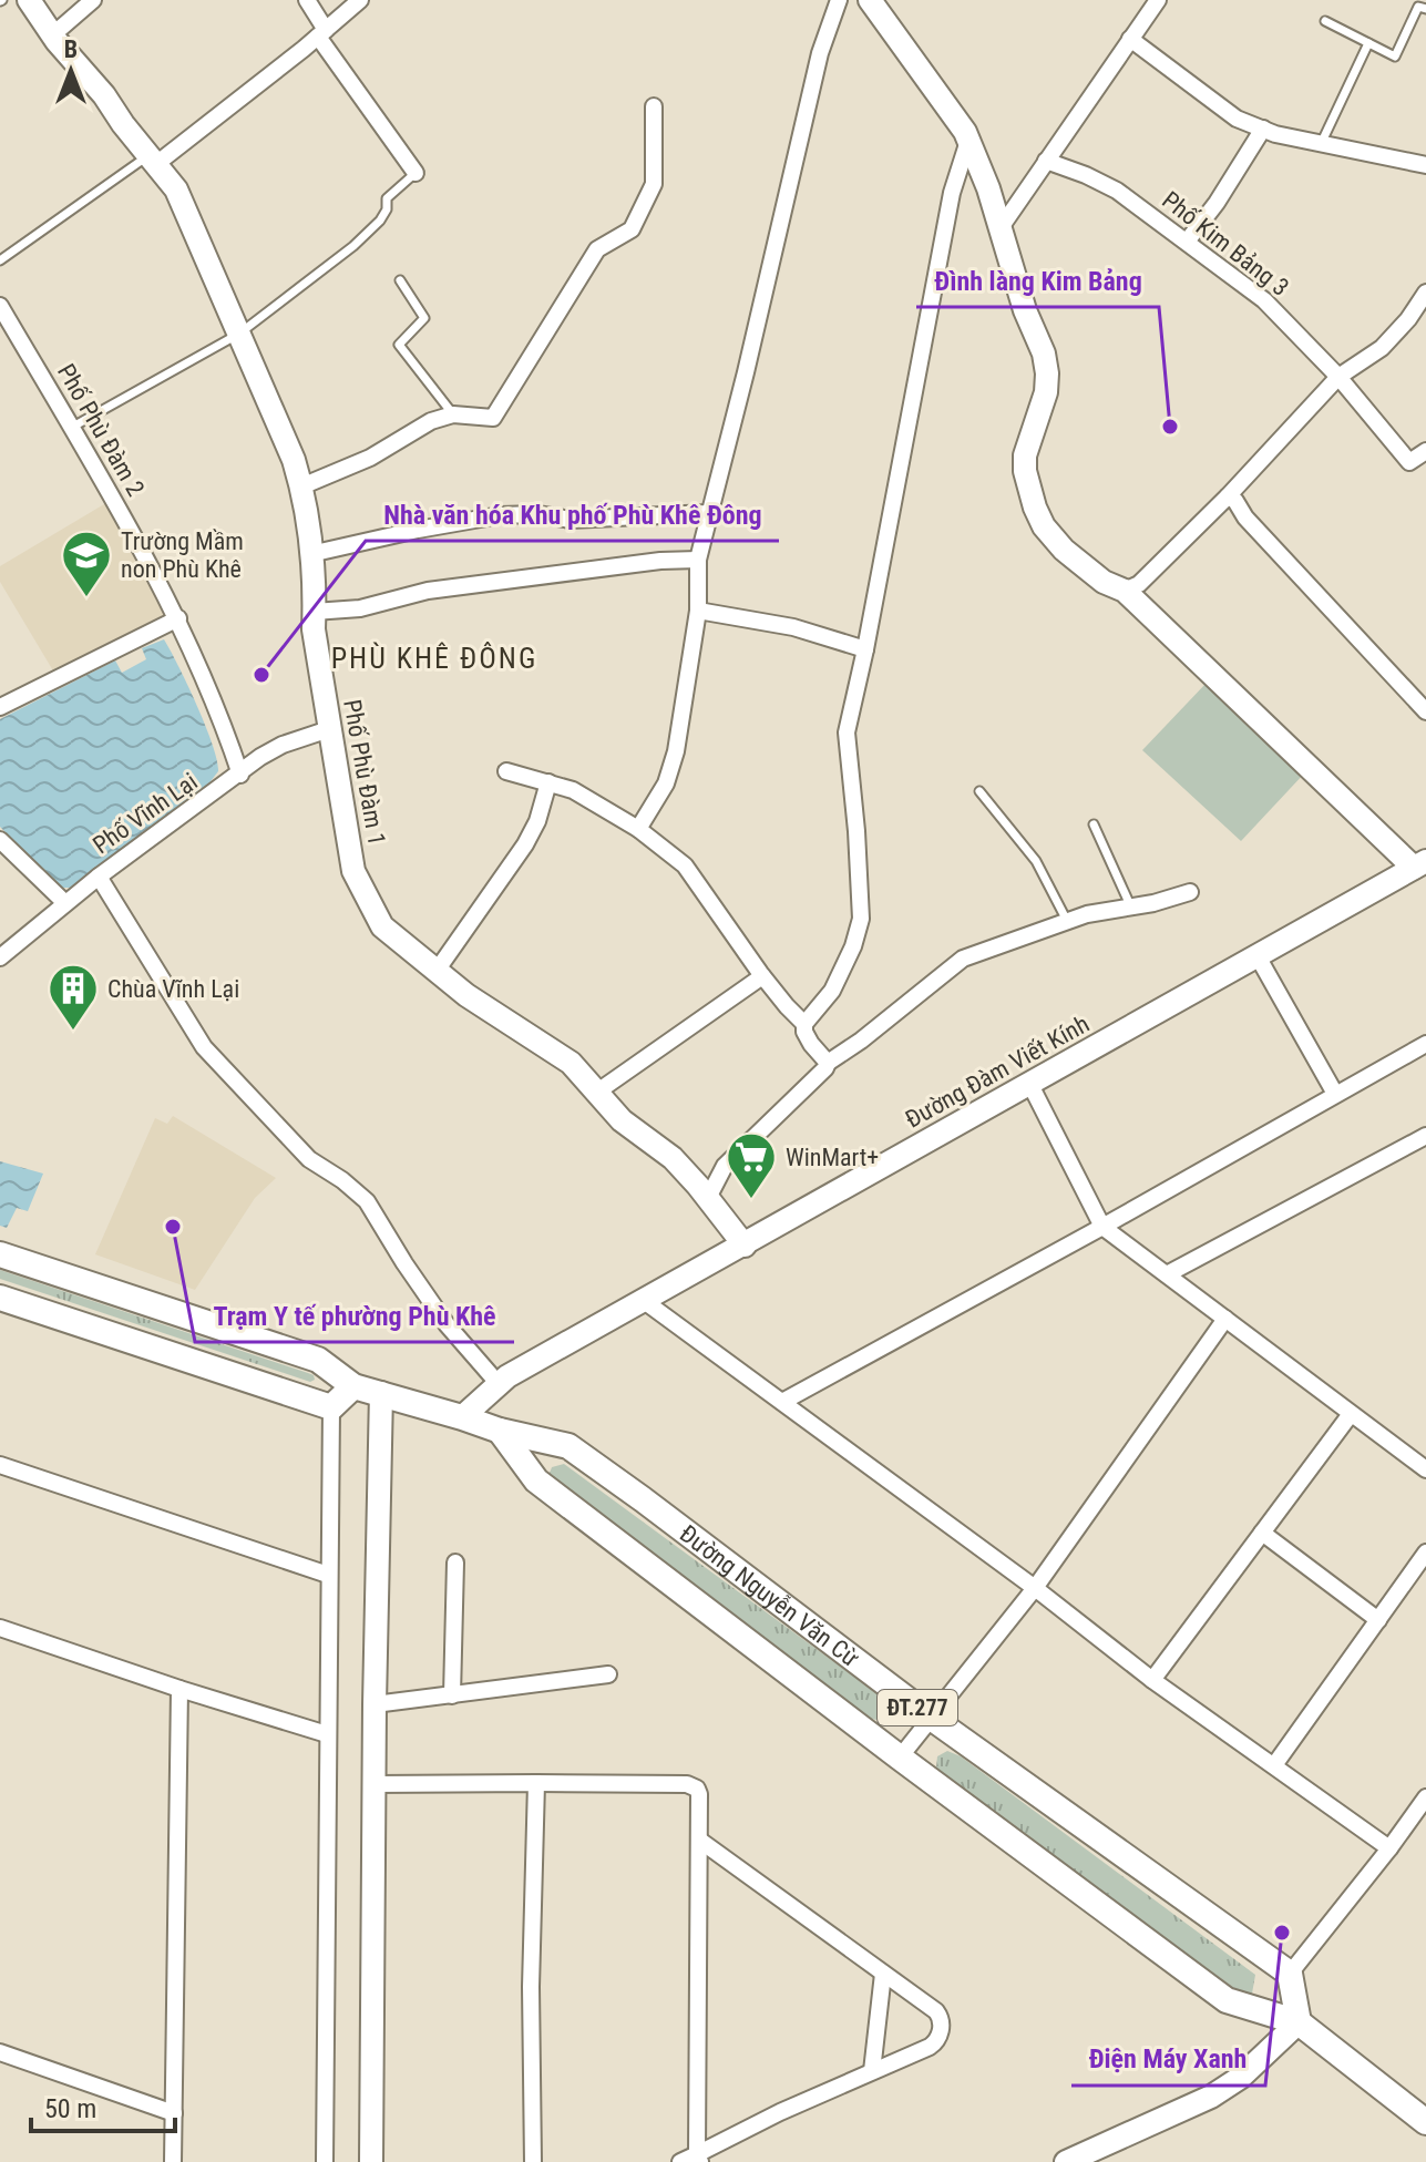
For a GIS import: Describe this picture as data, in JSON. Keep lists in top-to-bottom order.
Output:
{
  "streets": {
    "main road": ["Đường Nguyễn Văn Cừ", "ĐT.277"],
    "street": [
      "Phố Kim Bảng 3",
      "Phố Phù Đàm 2",
      "Phố Phù Đàm 1",
      "Phố Vĩnh Lại",
      "Đường Đàm Viết Kính"
    ]
  },
  "crossings": [
    ["Phố Phù Đàm 2", "Phố Vĩnh Lại"],
    ["Phố Phù Đàm 1", "Phố Vĩnh Lại"],
    ["Phố Phù Đàm 1", "Đường Đàm Viết Kính"],
    ["Đường Đàm Viết Kính", "Đường Nguyễn Văn Cừ"]
  ],
  "districts": ["PHÙ KHÊ ĐÔNG"],
  "places": {
    "other": [
      "Đình làng Kim Bảng",
      "Nhà văn hóa Khu phố Phù Khê Đông",
      "Trạm Y tế phường Phù Khê",
      "Điện Máy Xanh"
    ],
    "school or university": ["Trường Mầm non Phù Khê"],
    "building": ["Chùa Vĩnh Lại"],
    "supermarket": ["WinMart+"]
  },
  "scale_bar": "50 m",
  "north": "top"
}
